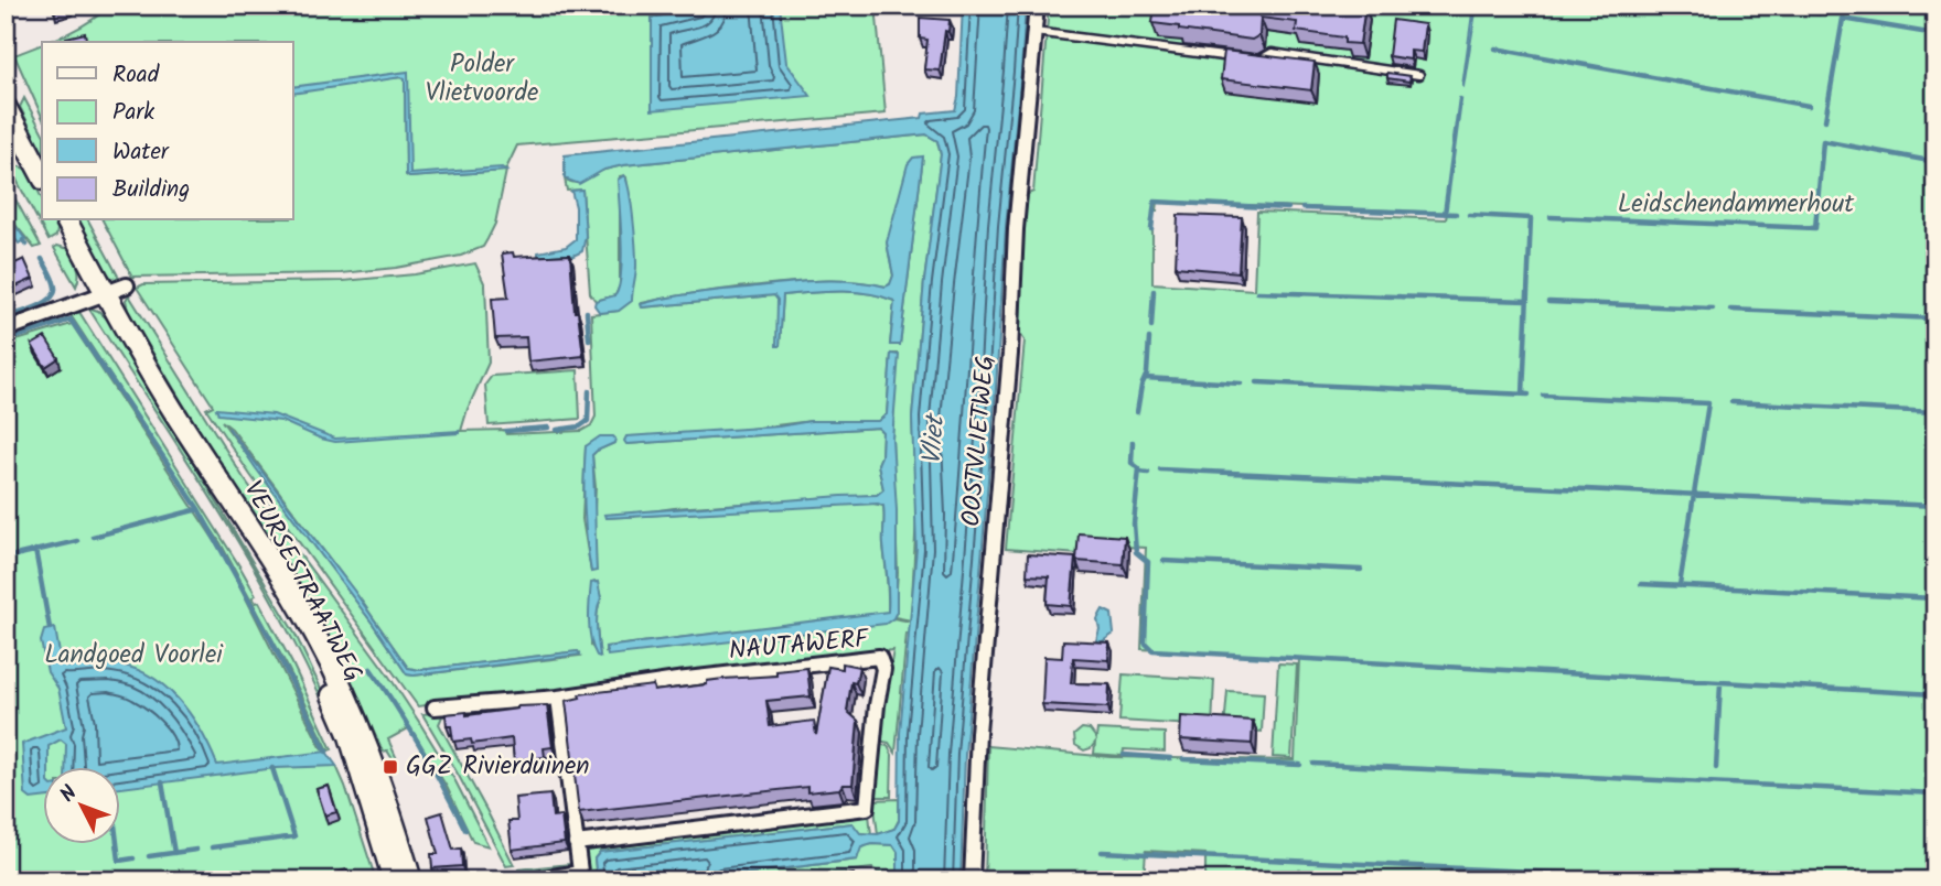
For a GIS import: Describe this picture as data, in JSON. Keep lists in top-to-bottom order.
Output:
{
  "streets": {
    "main road": ["VEURSESTRAATWEG"],
    "street": ["OOSTVLIETWEG", "NAUTAWERF"]
  },
  "water": ["Vliet"],
  "parks": ["Polder Vlietvoorde", "Leidschendammerhout", "Landgoed Voorlei"],
  "places": {
    "transit": ["GGZ Rivierduinen"]
  },
  "legend": [
    "Road",
    "Park",
    "Water",
    "Building"
  ],
  "north": "top left"
}
